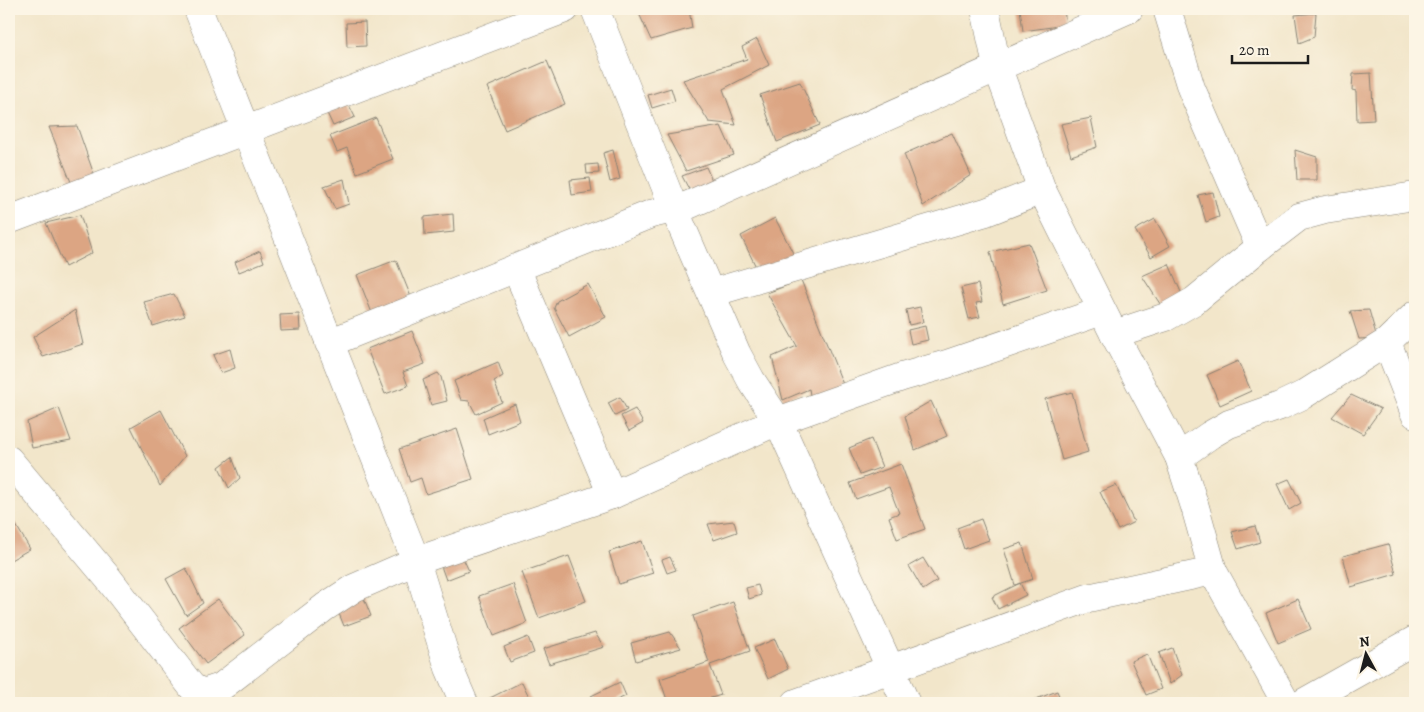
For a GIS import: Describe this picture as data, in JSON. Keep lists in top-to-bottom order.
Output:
{
  "scale_bar": "20 m",
  "north": "top"
}
